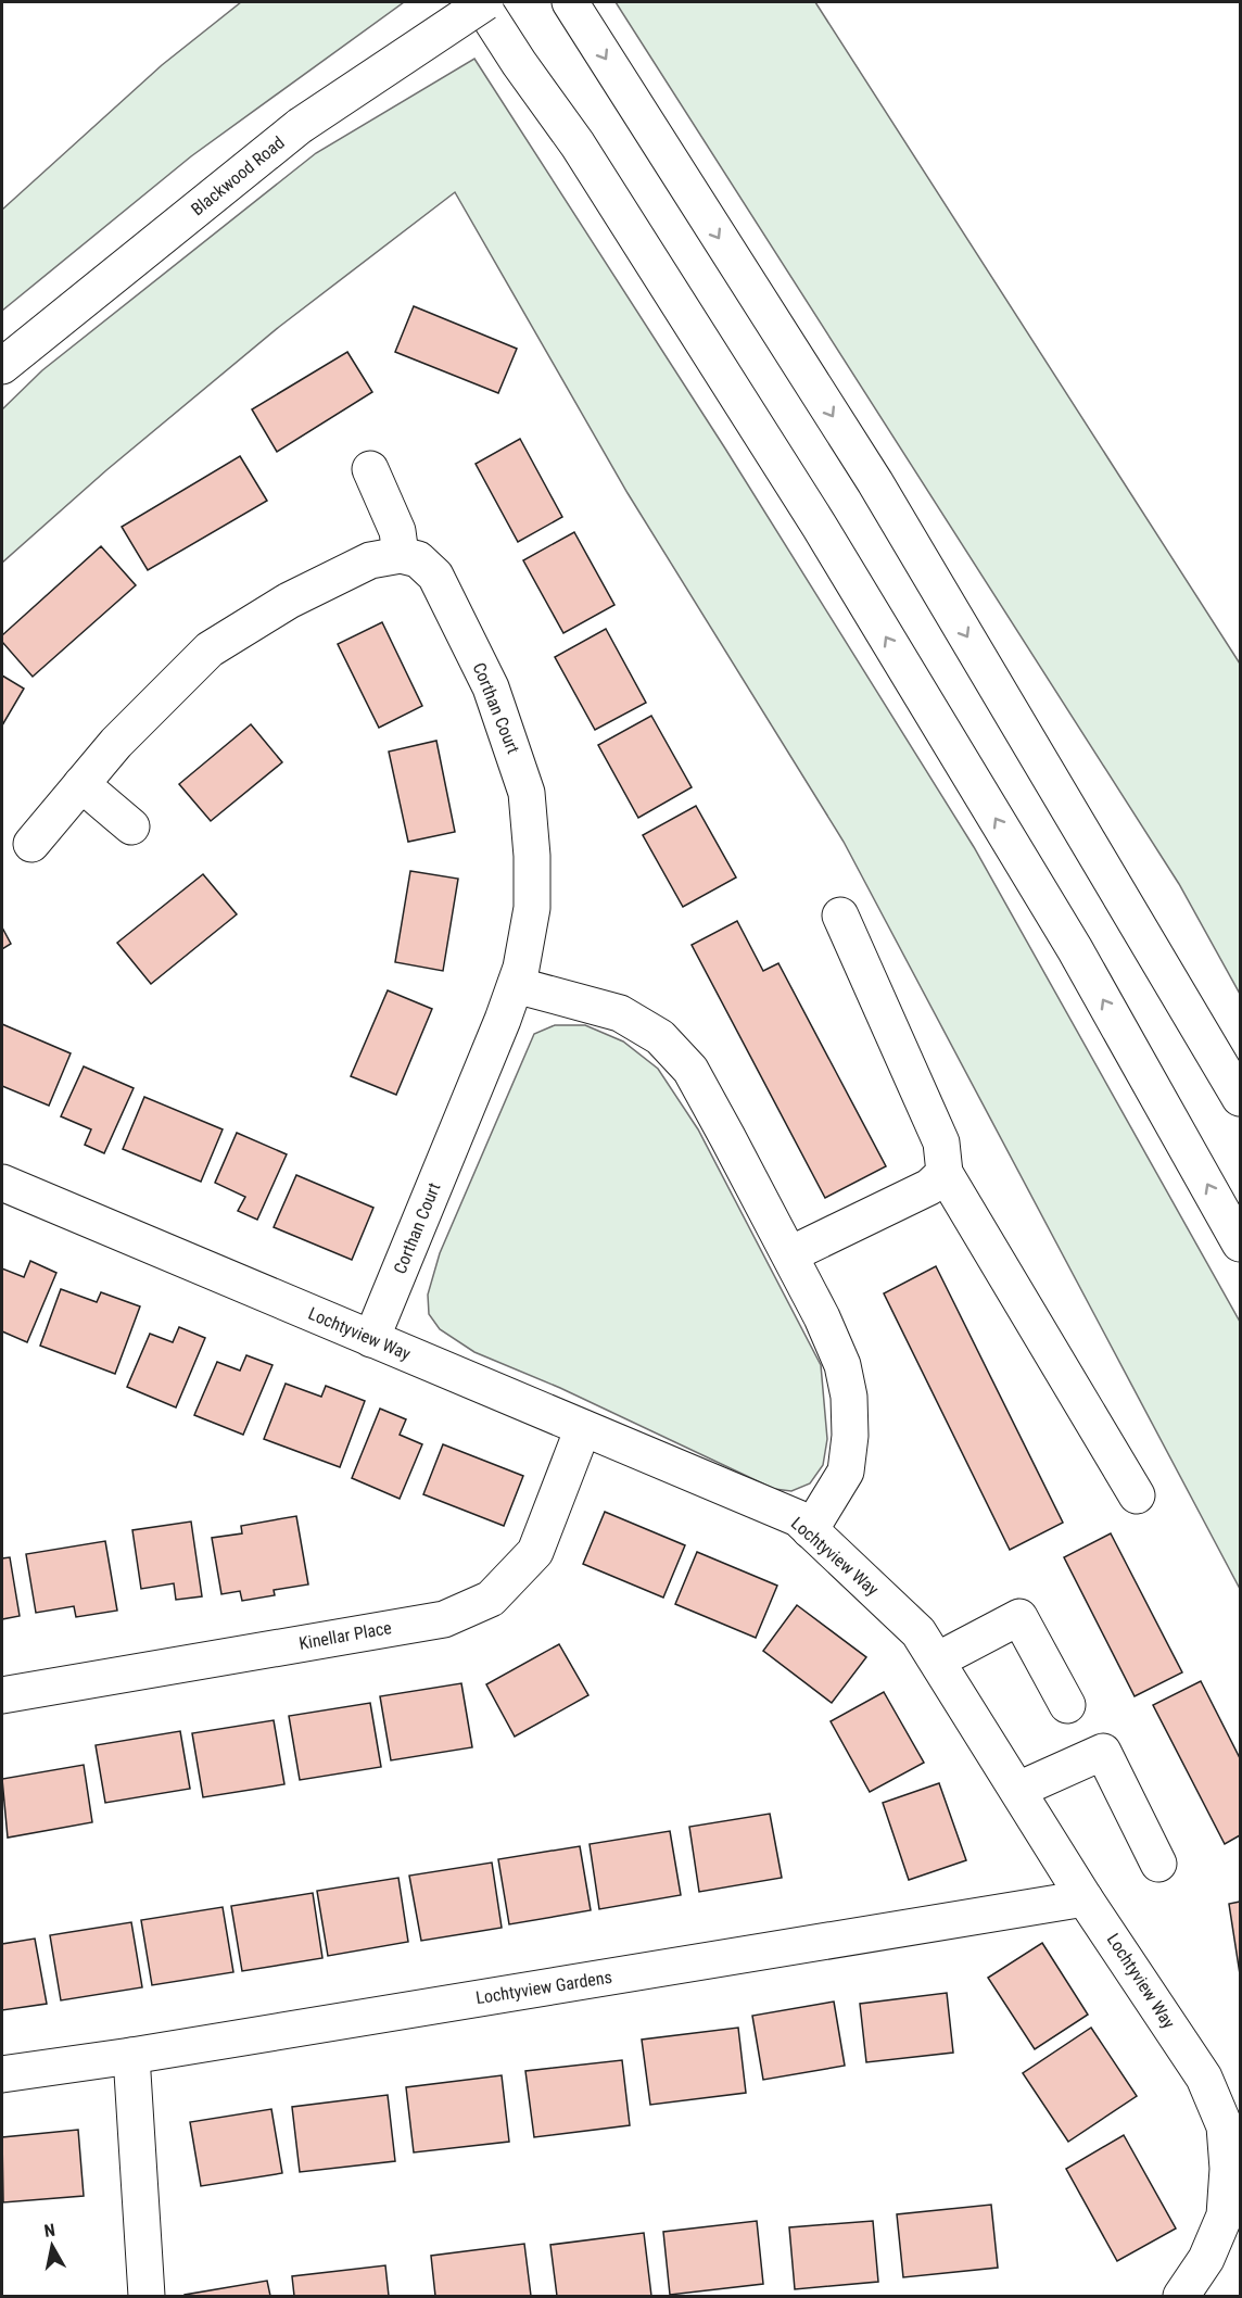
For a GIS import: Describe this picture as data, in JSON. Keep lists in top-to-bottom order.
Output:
{
  "streets": {
    "main road": [
      "Blackwood Road",
      "Corthan Court",
      "Lochtyview Way",
      "Kinellar Place",
      "Lochtyview Gardens"
    ]
  },
  "crossings": [
    ["Corthan Court", "Lochtyview Way"],
    ["Lochtyview Way", "Kinellar Place"],
    ["Lochtyview Way", "Lochtyview Gardens"]
  ],
  "north": "top"
}
